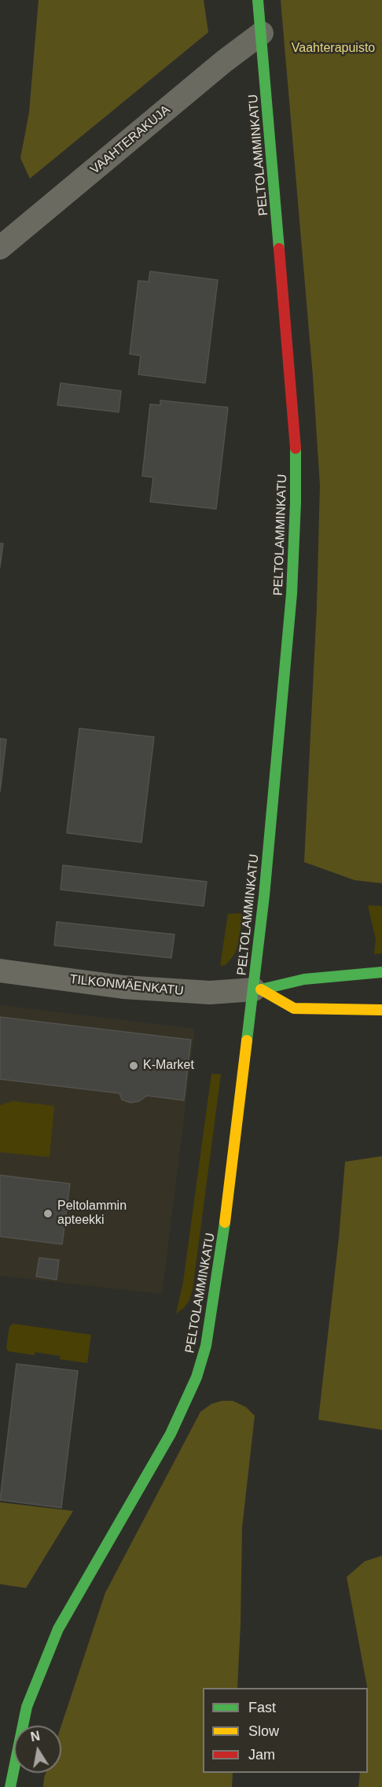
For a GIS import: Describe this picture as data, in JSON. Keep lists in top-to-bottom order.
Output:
{
  "streets": {
    "street": ["VAAHTERAKUJA", "PELTOLAMMINKATU", "TILKONMÄENKATU"]
  },
  "crossings": [
    ["VAAHTERAKUJA", "PELTOLAMMINKATU"],
    ["PELTOLAMMINKATU", "TILKONMÄENKATU"]
  ],
  "parks": ["Vaahterapuisto"],
  "places": ["K-Market", "Peltolammin apteekki"],
  "legend": ["Fast", "Slow", "Jam"],
  "north": "top"
}
